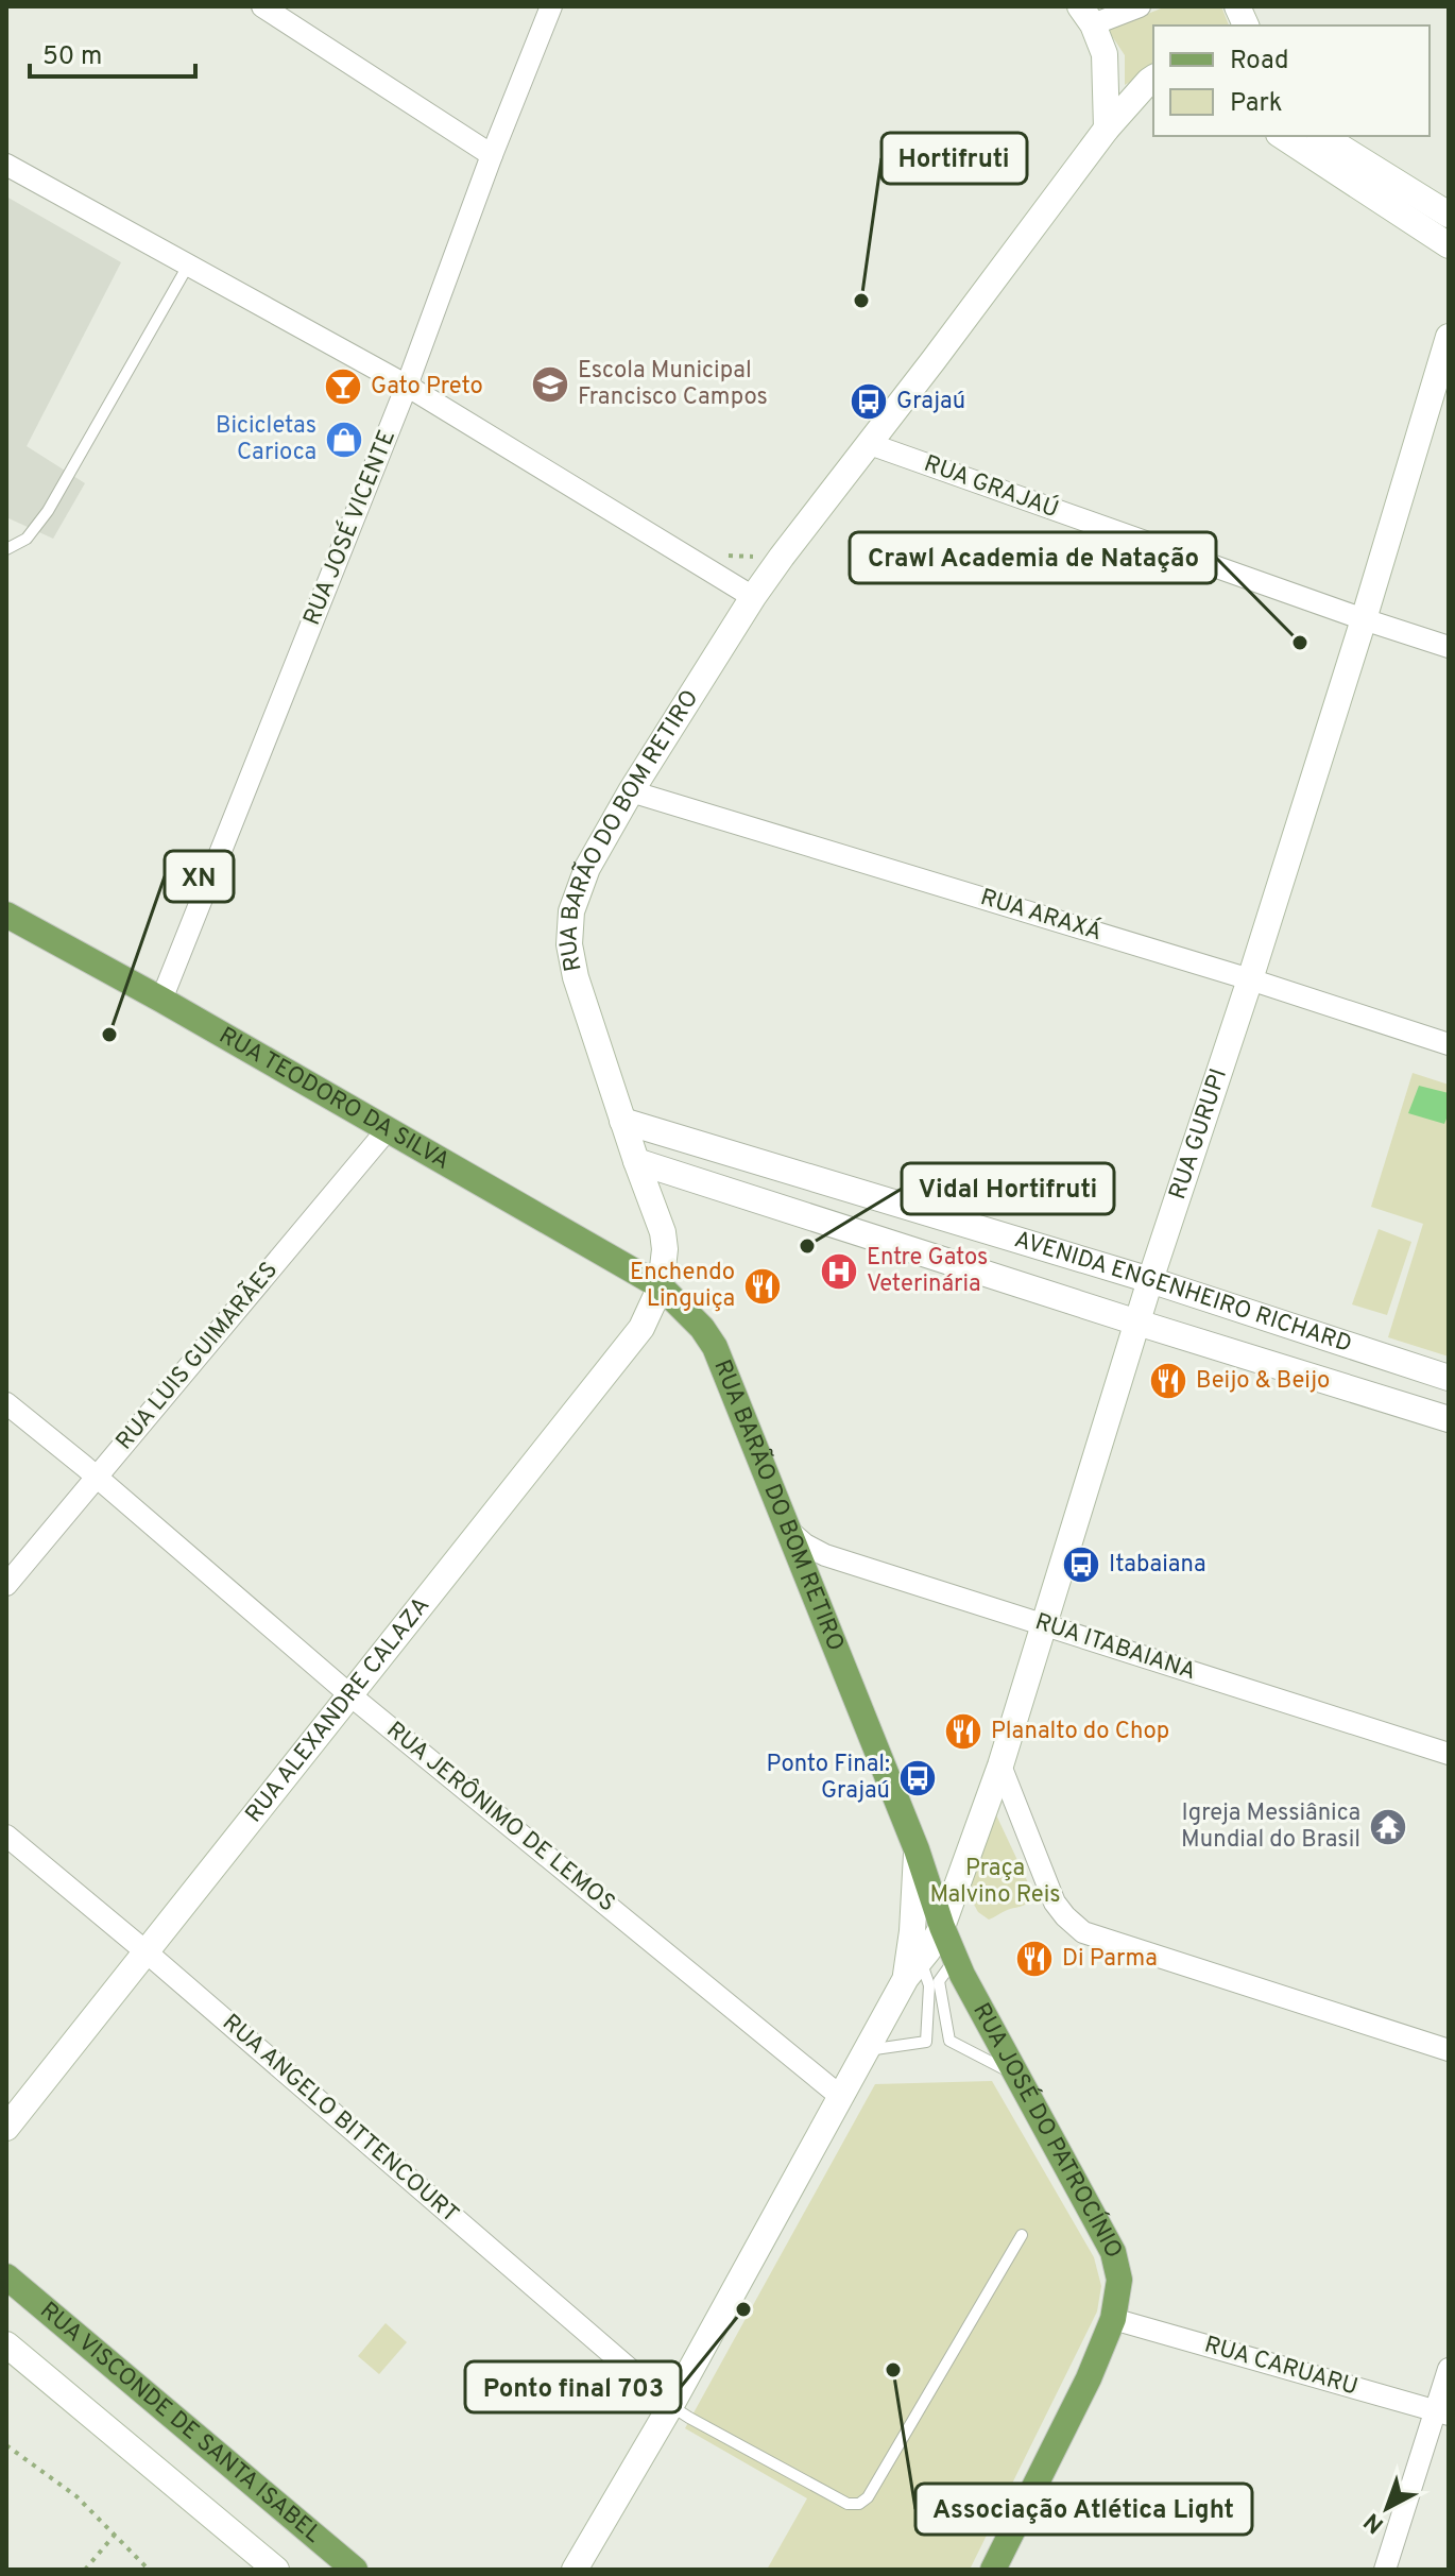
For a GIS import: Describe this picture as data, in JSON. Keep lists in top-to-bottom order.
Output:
{
  "streets": {
    "main road": [
      "RUA BARÃO DO BOM RETIRO",
      "RUA TEODORO DA SILVA",
      "RUA GURUPI",
      "AVENIDA ENGENHEIRO RICHARD",
      "RUA ALEXANDRE CALAZA",
      "RUA JOSÉ DO PATROCÍNIO",
      "RUA VISCONDE DE SANTA ISABEL"
    ],
    "street": [
      "RUA GRAJAÚ",
      "RUA JOSÉ VICENTE",
      "RUA ARAXÁ",
      "RUA LUIS GUIMARÃES",
      "RUA ITABAIANA",
      "RUA JERÔNIMO DE LEMOS",
      "RUA ANGELO BITTENCOURT",
      "RUA CARUARU"
    ]
  },
  "crossings": [
    ["RUA GRAJAÚ", "RUA BARÃO DO BOM RETIRO"],
    ["RUA GRAJAÚ", "RUA GURUPI"],
    ["RUA JOSÉ VICENTE", "RUA TEODORO DA SILVA"],
    ["RUA BARÃO DO BOM RETIRO", "RUA ARAXÁ"],
    ["RUA BARÃO DO BOM RETIRO", "RUA TEODORO DA SILVA"],
    ["RUA BARÃO DO BOM RETIRO", "RUA GURUPI"],
    ["RUA BARÃO DO BOM RETIRO", "AVENIDA ENGENHEIRO RICHARD"],
    ["RUA BARÃO DO BOM RETIRO", "RUA ITABAIANA"],
    ["RUA BARÃO DO BOM RETIRO", "RUA ALEXANDRE CALAZA"],
    ["RUA BARÃO DO BOM RETIRO", "RUA JERÔNIMO DE LEMOS"],
    ["RUA BARÃO DO BOM RETIRO", "RUA ANGELO BITTENCOURT"],
    ["RUA BARÃO DO BOM RETIRO", "RUA JOSÉ DO PATROCÍNIO"],
    ["RUA ARAXÁ", "RUA GURUPI"],
    ["RUA TEODORO DA SILVA", "RUA LUIS GUIMARÃES"],
    ["RUA TEODORO DA SILVA", "RUA ALEXANDRE CALAZA"],
    ["RUA GURUPI", "AVENIDA ENGENHEIRO RICHARD"],
    ["RUA GURUPI", "RUA ITABAIANA"],
    ["RUA GURUPI", "RUA JOSÉ DO PATROCÍNIO"],
    ["RUA LUIS GUIMARÃES", "RUA JERÔNIMO DE LEMOS"],
    ["RUA ALEXANDRE CALAZA", "RUA JERÔNIMO DE LEMOS"],
    ["RUA ALEXANDRE CALAZA", "RUA ANGELO BITTENCOURT"],
    ["RUA JOSÉ DO PATROCÍNIO", "RUA CARUARU"]
  ],
  "parks": ["Praça Malvino Reis"],
  "places": {
    "other": [
      "Hortifruti",
      "Crawl Academia de Natação",
      "XN",
      "Vidal Hortifruti",
      "Ponto final 703",
      "Associação Atlética Light"
    ],
    "school or university": ["Escola Municipal Francisco Campos"],
    "bar": ["Gato Preto"],
    "bus stop": ["Grajaú", "Itabaiana", "Ponto Final: Grajaú"],
    "shop": ["Bicicletas Carioca"],
    "hospital": ["Entre Gatos Veterinária"],
    "restaurant": [
      "Enchendo Linguiça",
      "Beijo & Beijo",
      "Planalto do Chop",
      "Di Parma"
    ],
    "temple": ["Igreja Messiânica Mundial do Brasil"]
  },
  "legend": ["Road", "Park"],
  "scale_bar": "50 m",
  "north": "bottom left"
}
